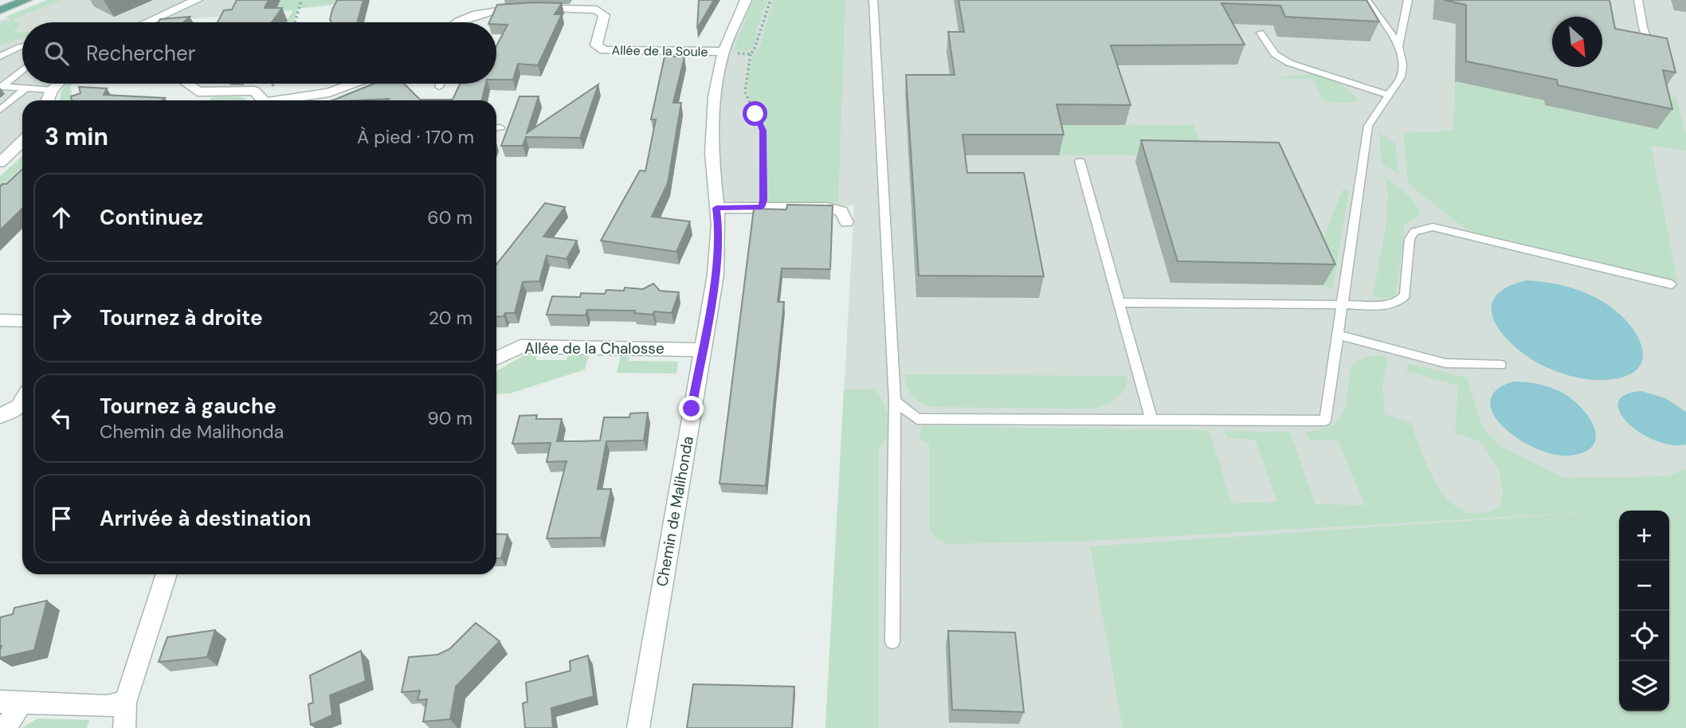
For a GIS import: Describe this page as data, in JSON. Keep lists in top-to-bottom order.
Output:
{
  "streets": {
    "street": ["Allée de la Soule", "Allée de la Chalosse", "Chemin de Malihonda"]
  },
  "crossings": [
    ["Allée de la Soule", "Chemin de Malihonda"],
    ["Allée de la Chalosse", "Chemin de Malihonda"]
  ],
  "north": "bottom right",
  "page": {
    "search": "Rechercher",
    "heading": ["3 min", "À pied · 170 m"],
    "list": [
      ["Continuez", "60 m"],
      ["Tournez à droite", "20 m"],
      ["Tournez à gauche", "Chemin de Malihonda", "90 m"],
      "Arrivée à destination"
    ],
    "map_buttons": ["+", "−"]
  }
}
